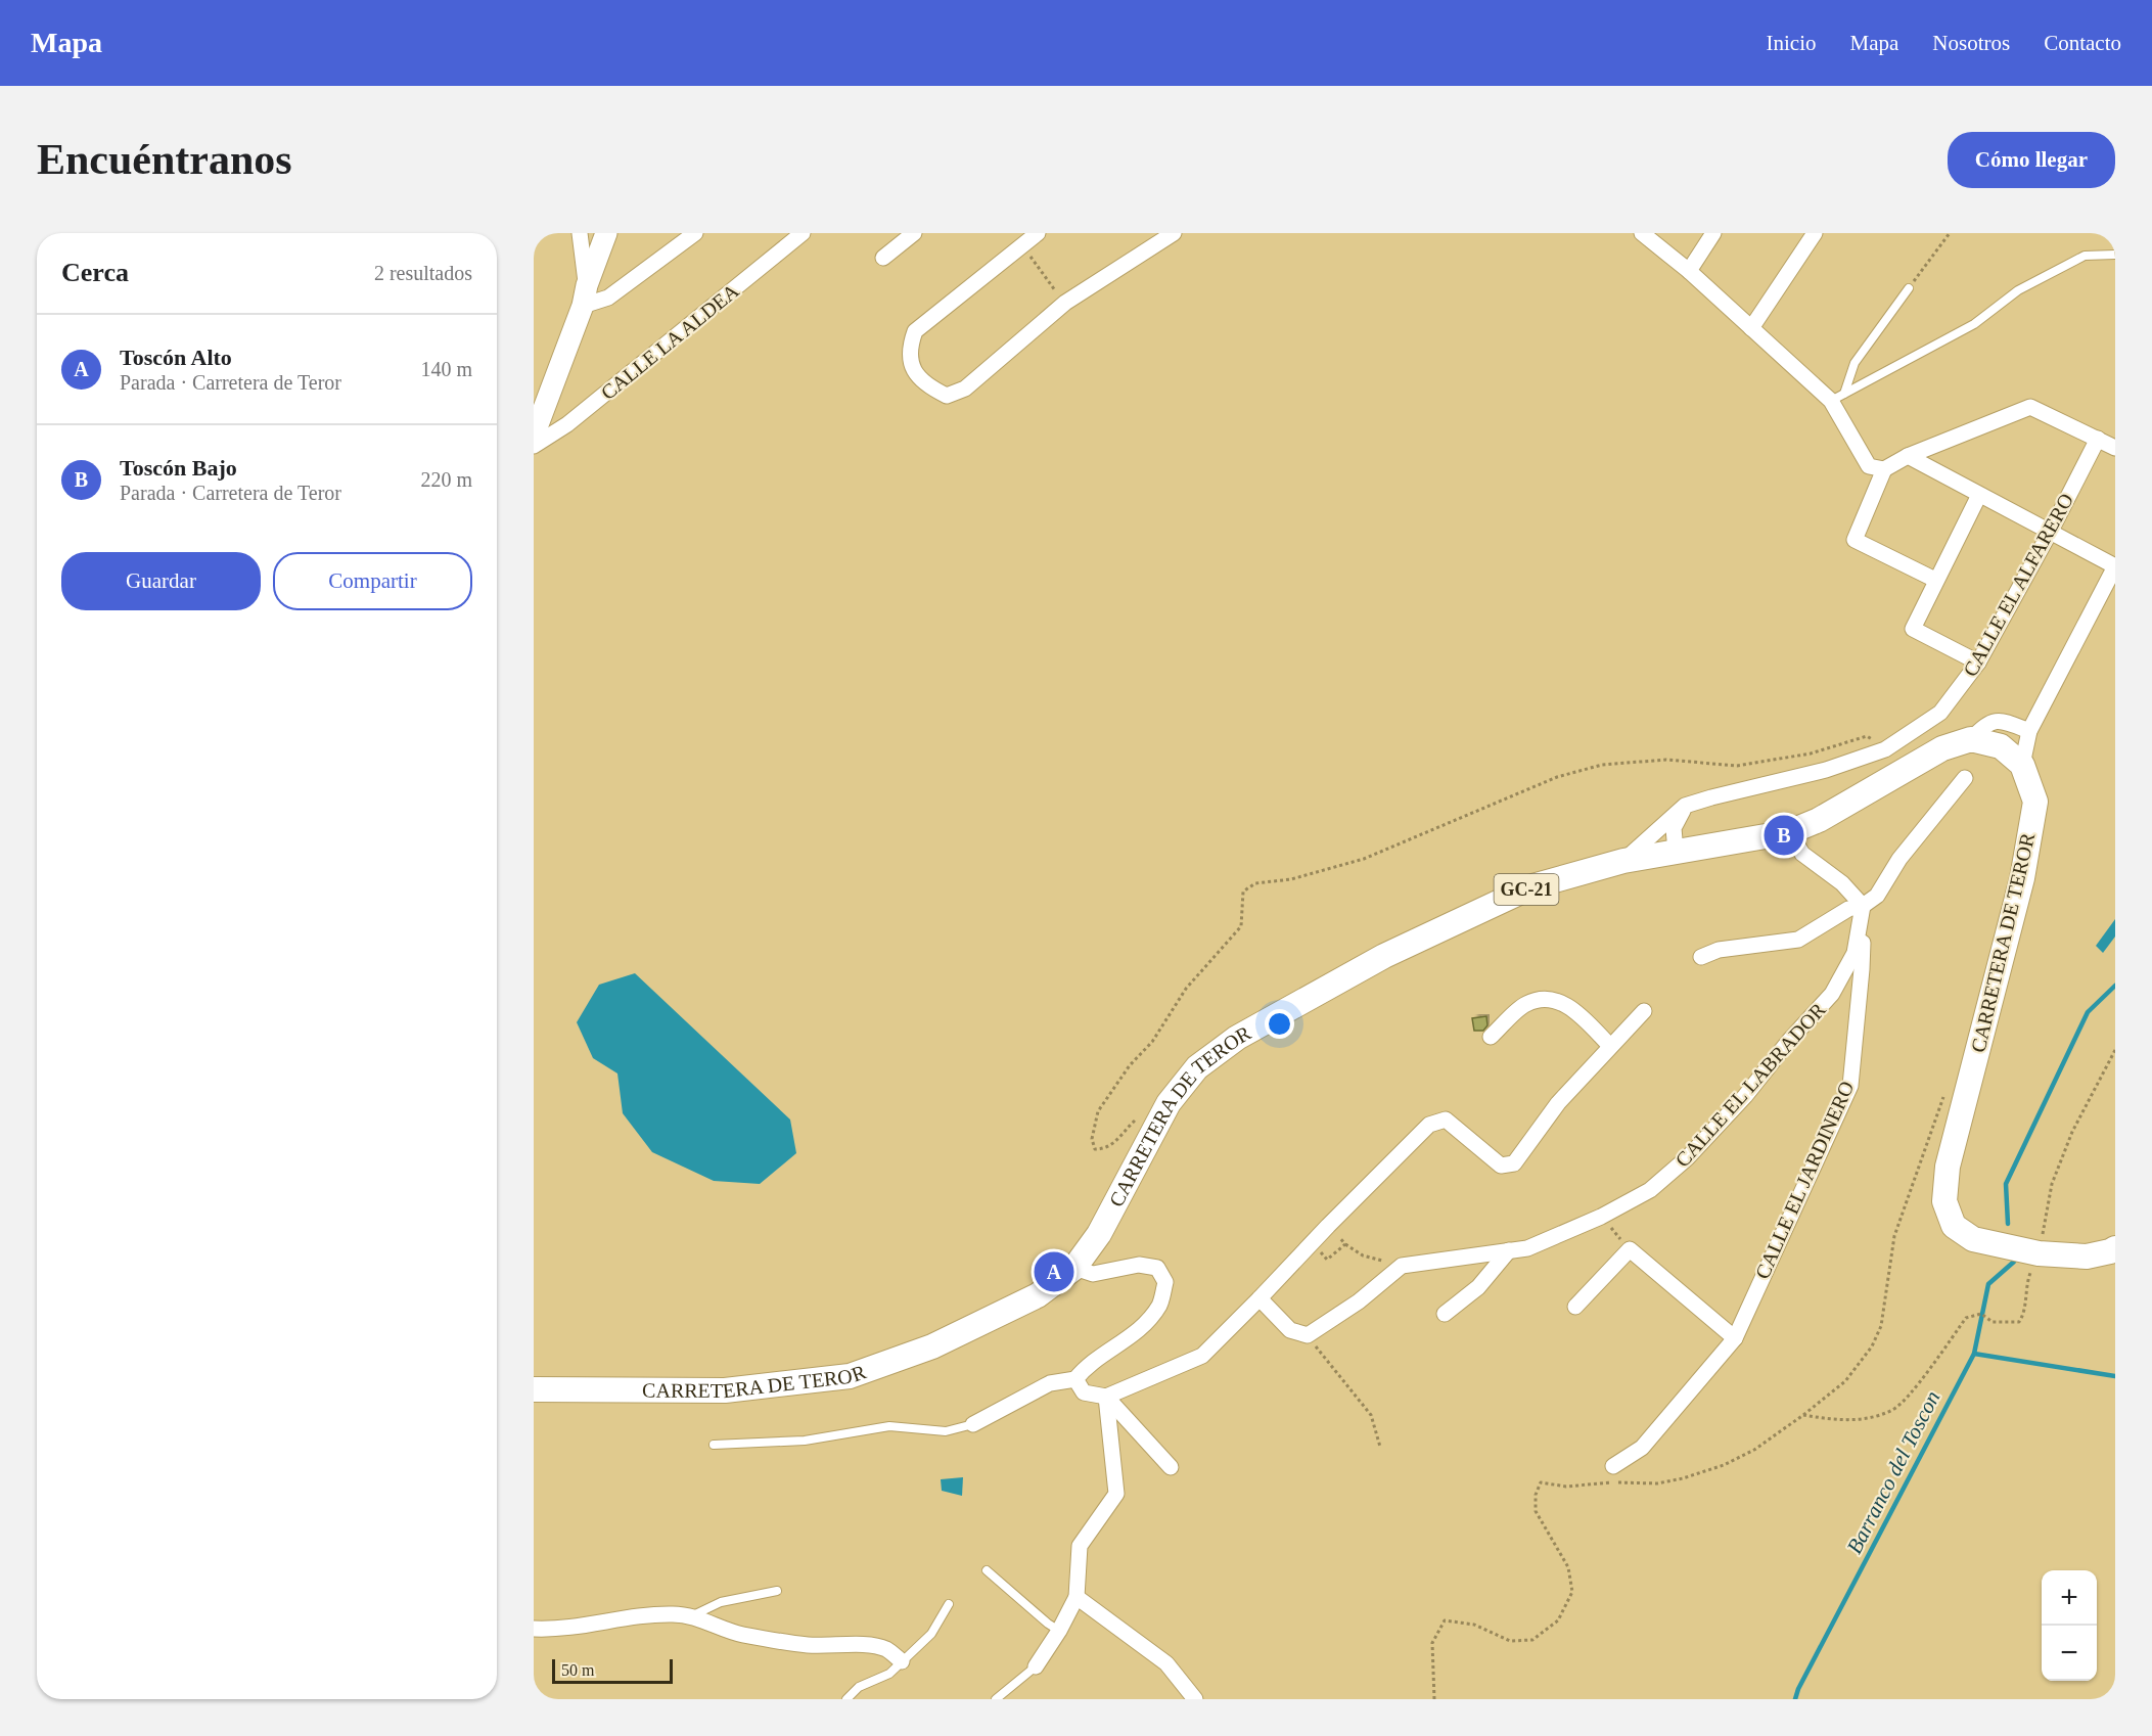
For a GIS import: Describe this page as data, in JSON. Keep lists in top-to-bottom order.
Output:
{
  "streets": {
    "main road": ["GC-21", "CARRETERA DE TEROR"],
    "street": [
      "CALLE LA ALDEA",
      "CALLE EL ALFARERO",
      "CALLE EL LABRADOR",
      "CALLE EL JARDINERO"
    ]
  },
  "crossings": [
    ["CALLE EL ALFARERO", "CARRETERA DE TEROR"],
    ["CALLE EL LABRADOR", "CALLE EL JARDINERO"]
  ],
  "water": ["Barranco del Toscon"],
  "scale_bar": "50 m",
  "page": {
    "header": "Mapa",
    "nav": [
      "Inicio",
      "Mapa",
      "Nosotros",
      "Contacto"
    ],
    "buttons": [
      "Cómo llegar",
      ["Guardar", "Compartir"]
    ],
    "title": "Encuéntranos",
    "heading": ["Cerca", "2 resultados"],
    "list": [
      {
        "mark": "A",
        "name": "Toscón Alto",
        "note": "Parada · Carretera de Teror",
        "value": "140 m"
      },
      {
        "mark": "B",
        "name": "Toscón Bajo",
        "note": "Parada · Carretera de Teror",
        "value": "220 m"
      }
    ],
    "pins": ["B", "A"],
    "map_buttons": ["+", "−"],
    "scale": "50 m"
  }
}
